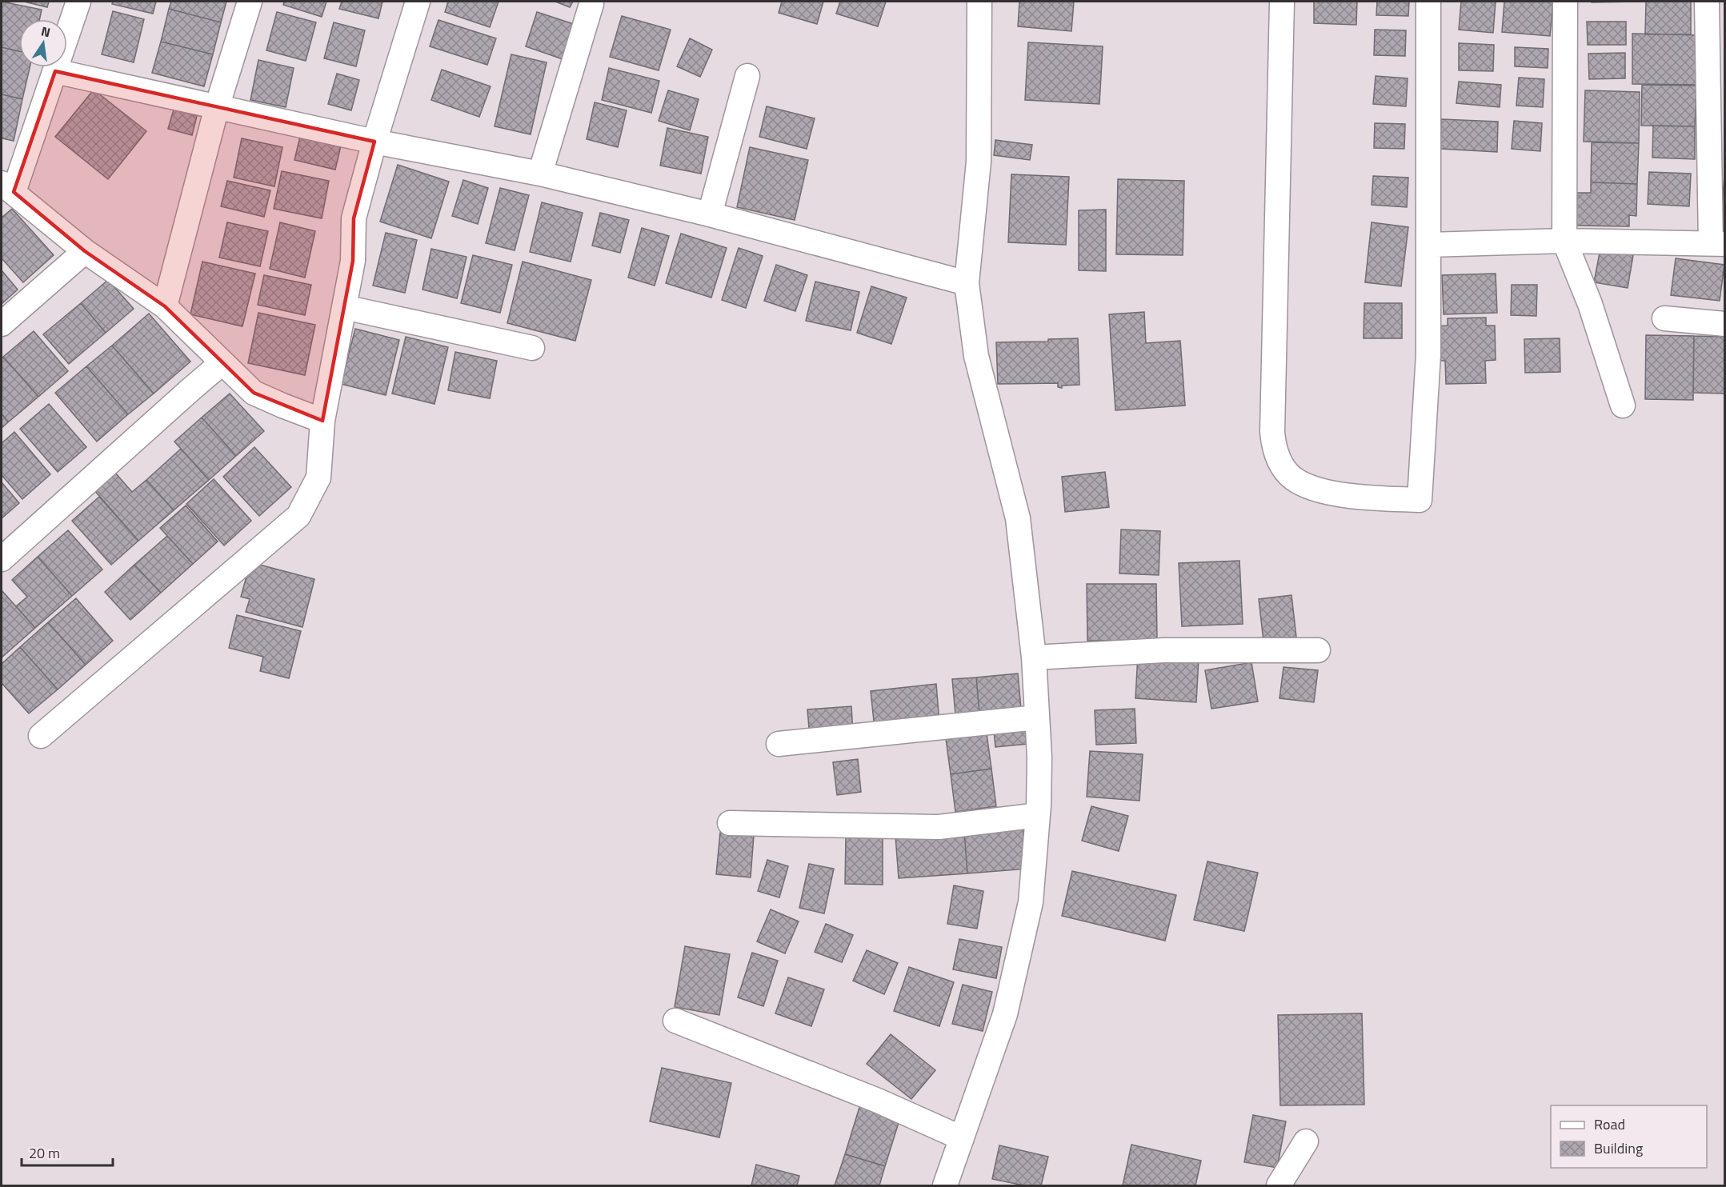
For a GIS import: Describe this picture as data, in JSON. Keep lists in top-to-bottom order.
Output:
{
  "legend": ["Road", "Building"],
  "scale_bar": "20 m",
  "north": "top"
}
